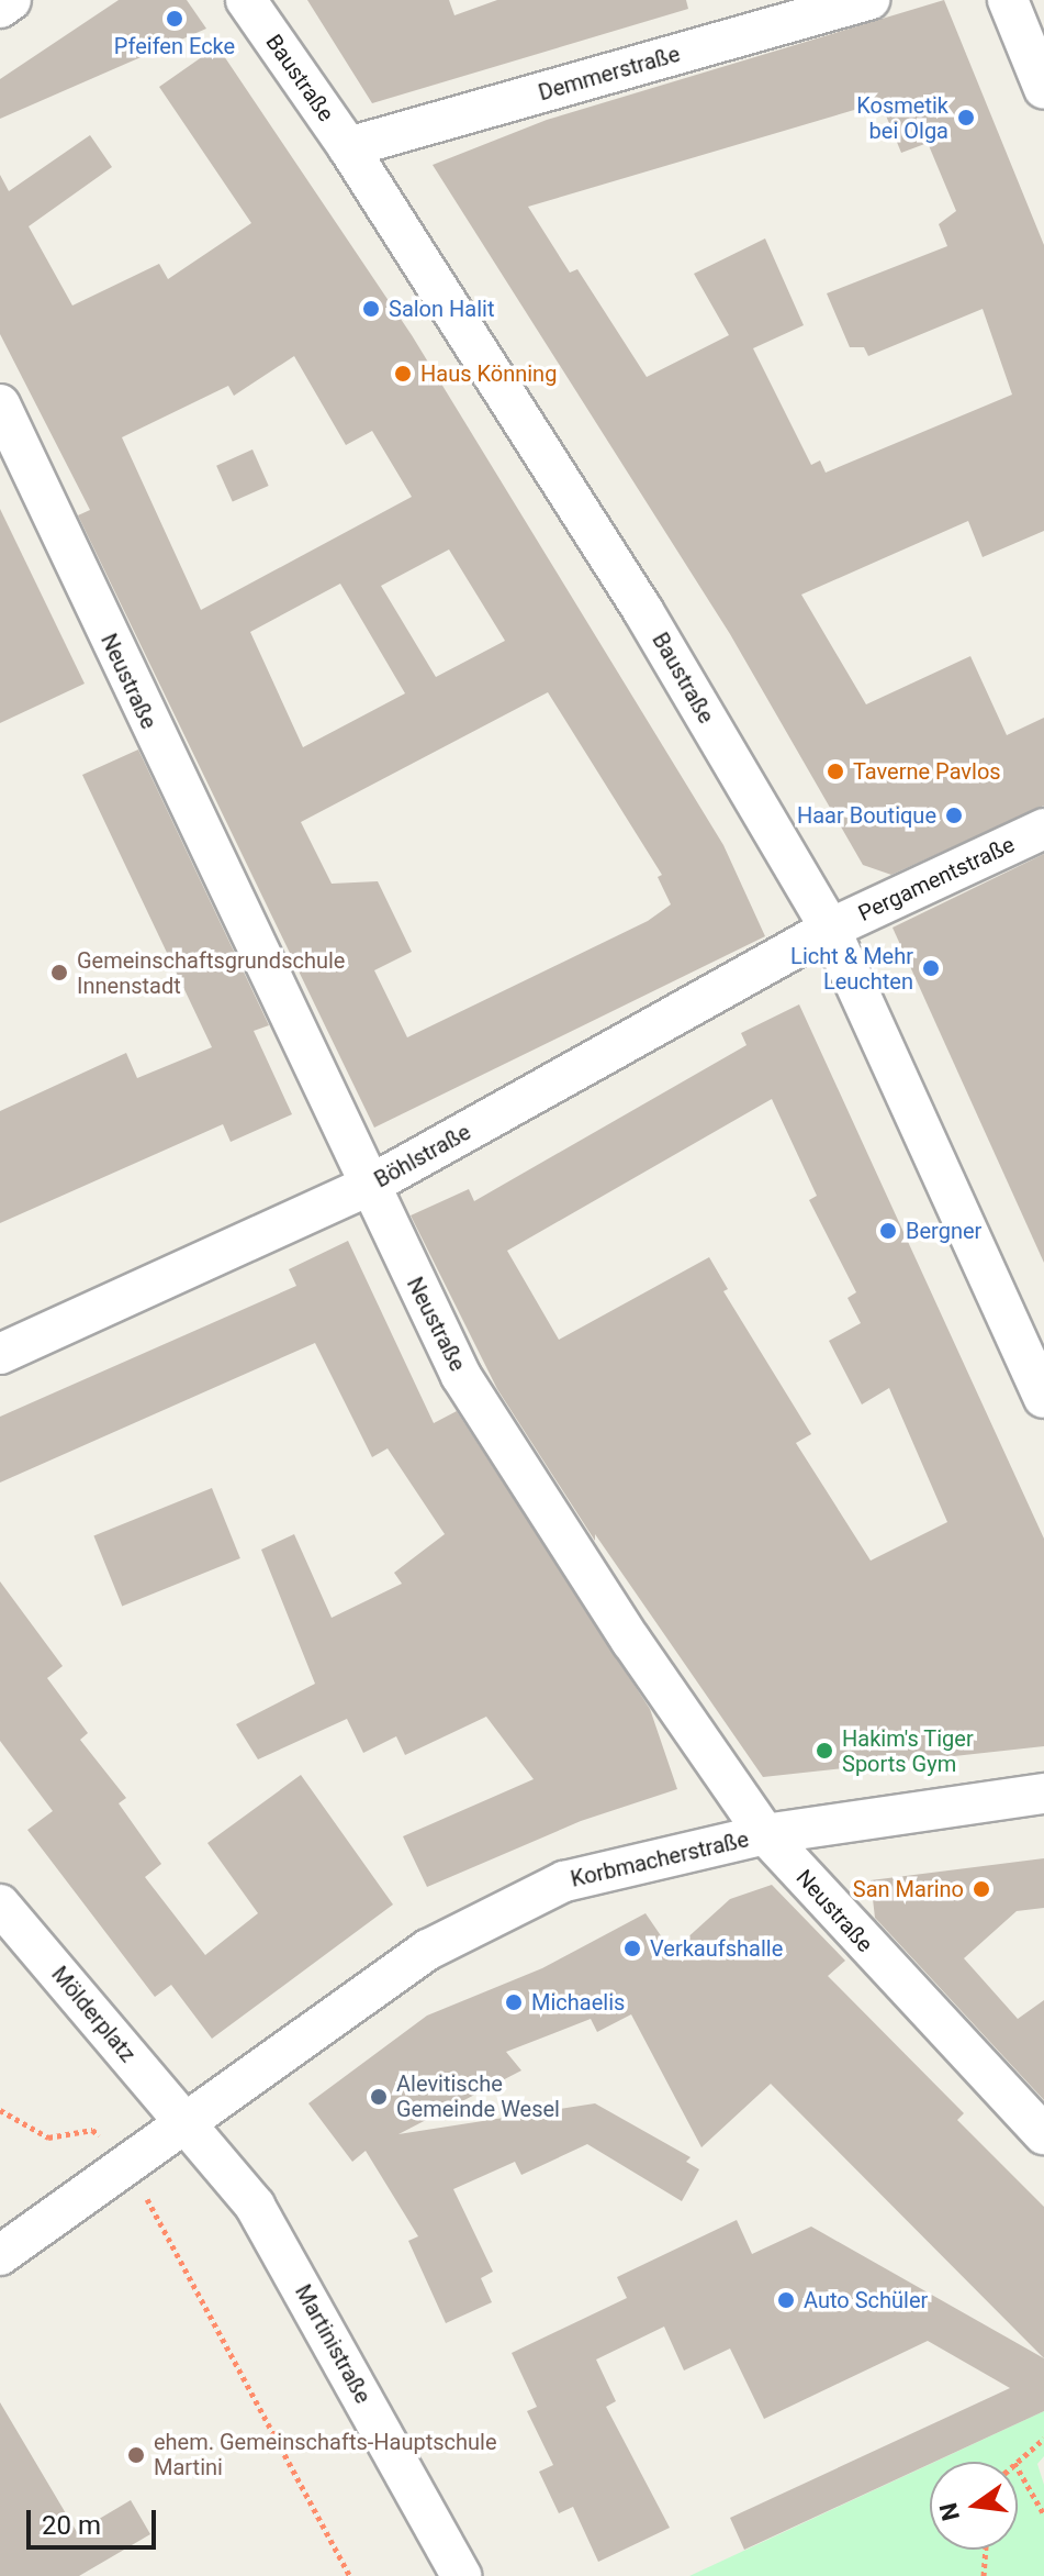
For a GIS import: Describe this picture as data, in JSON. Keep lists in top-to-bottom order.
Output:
{
  "streets": {
    "street": [
      "Demmerstraße",
      "Baustraße",
      "Neustraße",
      "Pergamentstraße",
      "Böhlstraße",
      "Korbmacherstraße",
      "Mölderplatz",
      "Martinistraße"
    ]
  },
  "crossings": [
    ["Demmerstraße", "Baustraße"],
    ["Baustraße", "Pergamentstraße"],
    ["Baustraße", "Böhlstraße"],
    ["Neustraße", "Böhlstraße"],
    ["Neustraße", "Korbmacherstraße"],
    ["Pergamentstraße", "Böhlstraße"],
    ["Korbmacherstraße", "Mölderplatz"],
    ["Korbmacherstraße", "Martinistraße"],
    ["Mölderplatz", "Martinistraße"]
  ],
  "places": [
    "Pfeifen Ecke",
    "Kosmetik bei Olga",
    "Salon Halit",
    "Haus Könning",
    "Taverne Pavlos",
    "Haar Boutique",
    "Licht & Mehr Leuchten",
    "Gemeinschaftsgrundschule Innenstadt",
    "Bergner",
    "Hakim's Tiger Sports Gym",
    "San Marino",
    "Verkaufshalle",
    "Michaelis",
    "Alevitische Gemeinde Wesel",
    "Auto Schüler",
    "ehem. Gemeinschafts-Hauptschule Martini"
  ],
  "scale_bar": "20 m",
  "north": "left"
}
